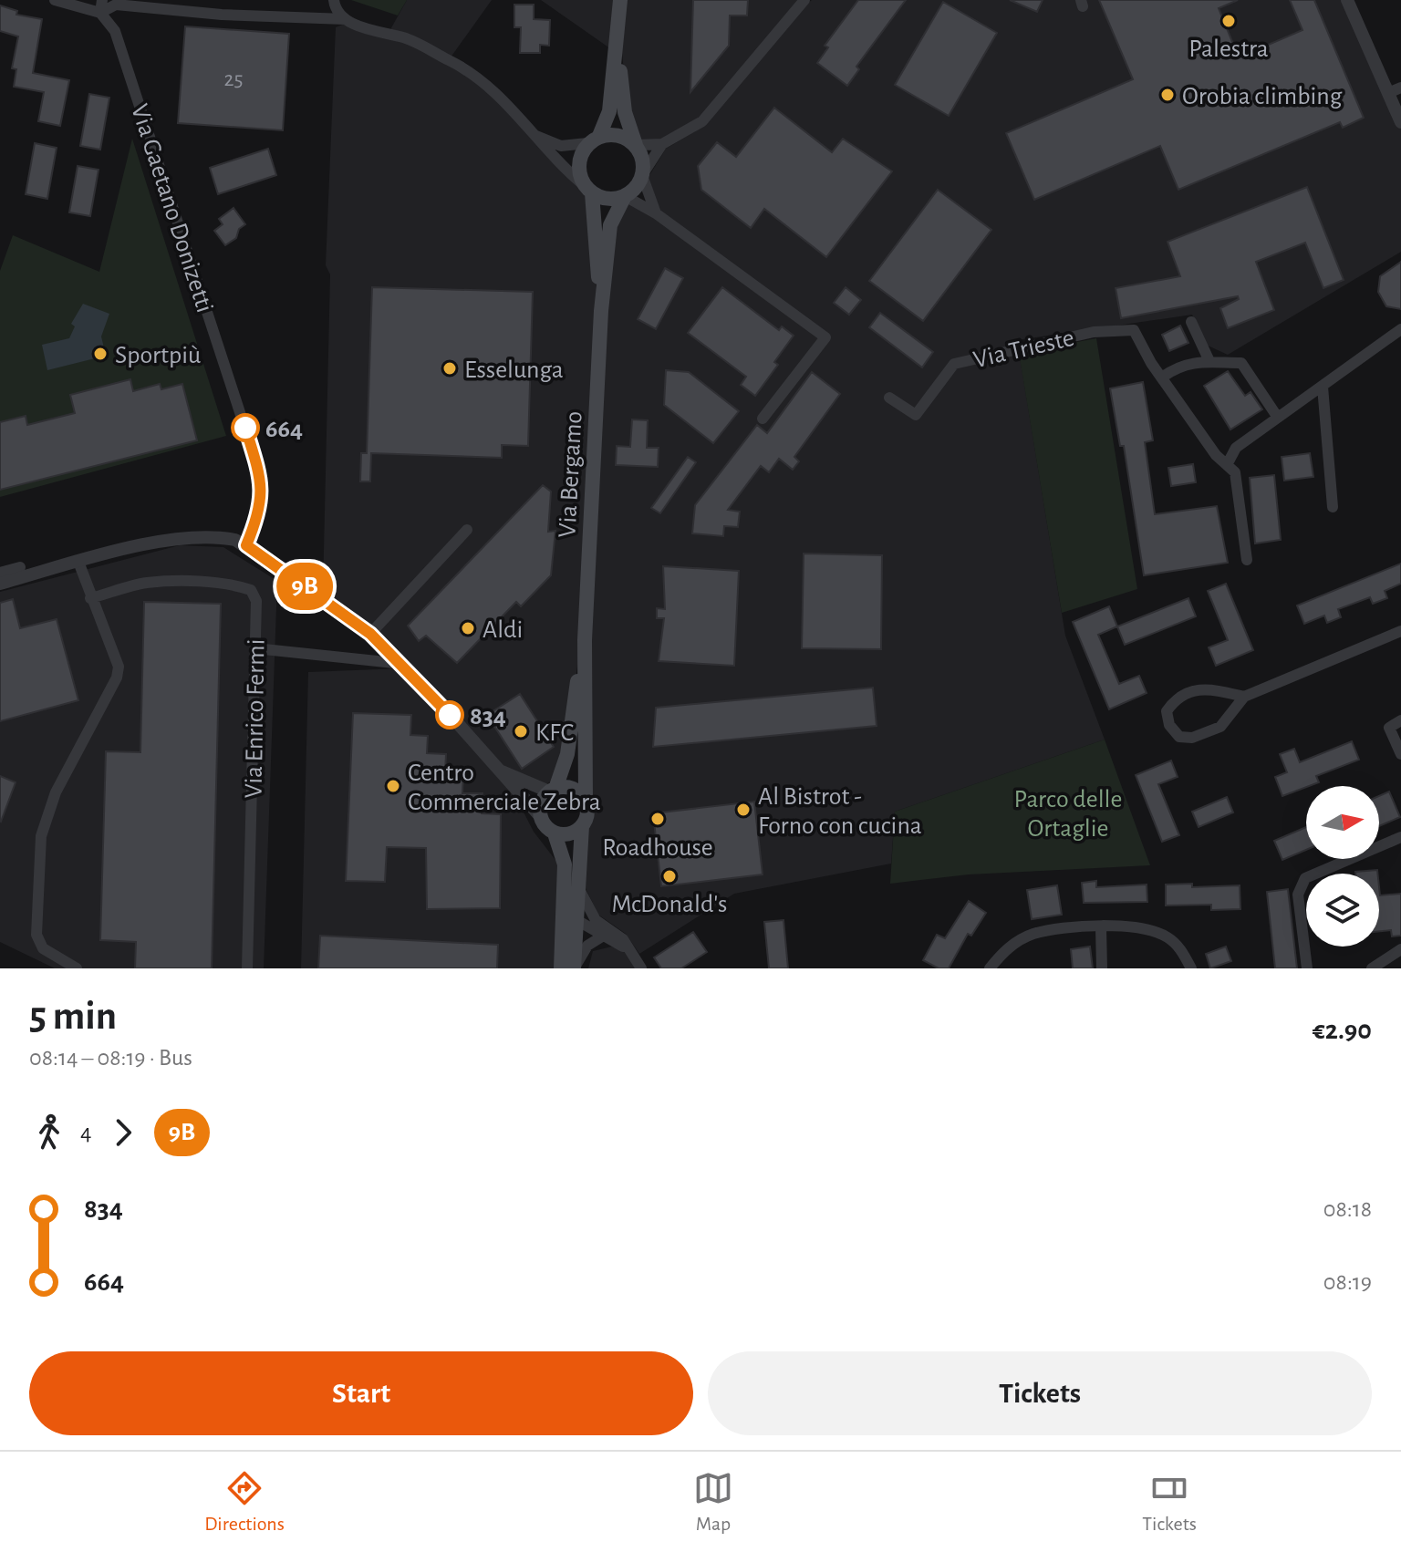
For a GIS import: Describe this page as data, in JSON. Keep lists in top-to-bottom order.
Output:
{
  "streets": {
    "main road": ["Via Bergamo"],
    "street": ["Via Gaetano Donizetti", "Via Trieste", "Via Enrico Fermi"]
  },
  "parks": ["Parco delle Ortaglie"],
  "places": [
    "Palestra",
    "Orobia climbing",
    "Sportpiù",
    "Esselunga",
    "664",
    "Aldi",
    "834",
    "KFC",
    "Centro Commerciale Zebra",
    "Al Bistrot - Forno con cucina",
    "Roadhouse",
    "McDonald's"
  ],
  "lines": ["bus line 9B"],
  "house_numbers": ["25"],
  "north": "right",
  "page": {
    "on_map": "9B",
    "heading": ["5 min", "08:14 – 08:19 · Bus", "€2.90"],
    "legs": ["4", "9B"],
    "list": [
      {
        "name": "834",
        "value": "08:18"
      },
      {
        "name": "664",
        "value": "08:19"
      }
    ],
    "buttons": ["Start", "Tickets"],
    "tabs": ["Directions", "Map", "Tickets"]
  }
}
